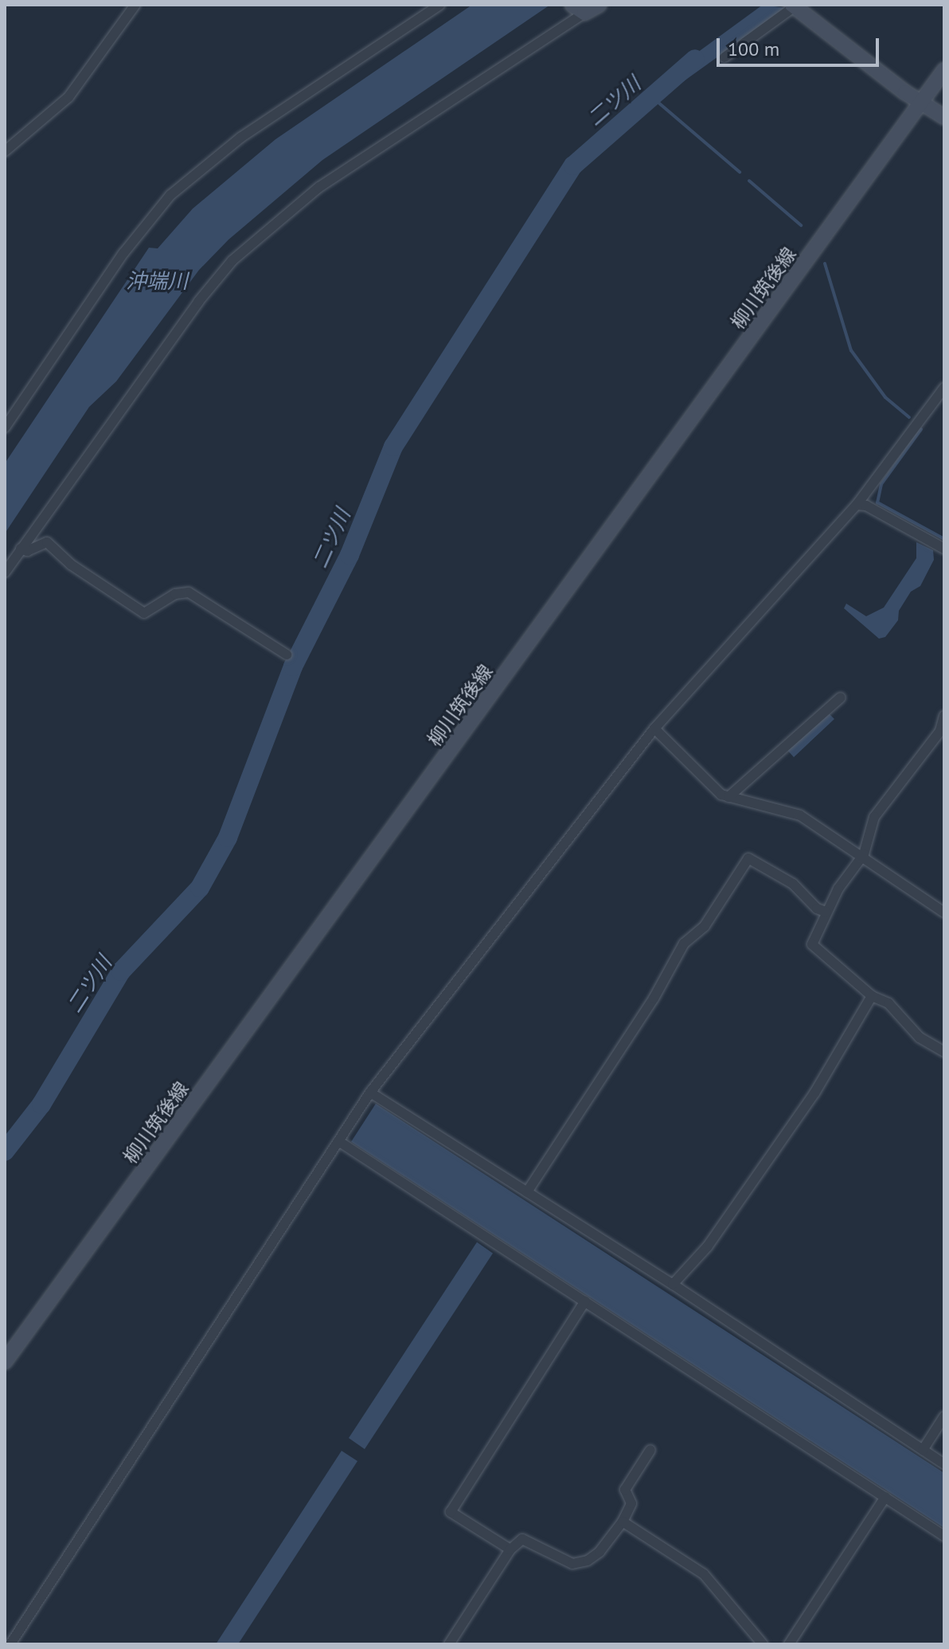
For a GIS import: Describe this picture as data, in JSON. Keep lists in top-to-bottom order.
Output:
{
  "streets": {
    "main road": ["柳川筑後線"]
  },
  "water": ["二ツ川", "沖端川"],
  "scale_bar": "100 m"
}
